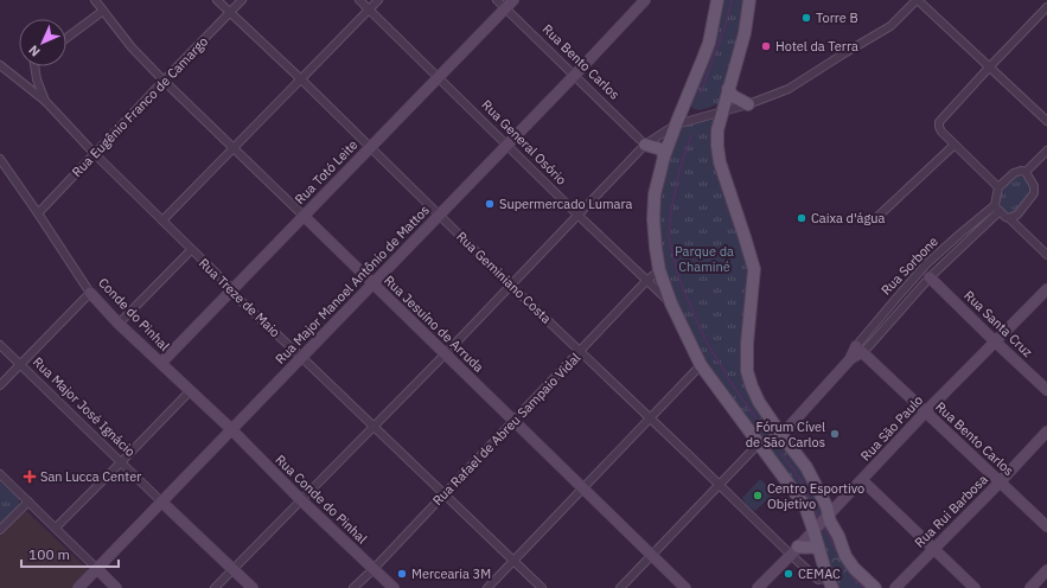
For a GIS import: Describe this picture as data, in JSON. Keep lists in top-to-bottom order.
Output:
{
  "streets": {
    "street": [
      "Rua Bento Carlos",
      "Rua Eugênio Franco de Camargo",
      "Rua General Osório",
      "Rua Totó Leite",
      "Rua Sorbone",
      "Rua Geminiano Costa",
      "Rua Major Manoel Antônio de Mattos",
      "Rua Treze de Maio",
      "Conde do Pinhal",
      "Rua Jesuíno de Arruda",
      "Rua Santa Cruz",
      "Rua Major José Ignácio",
      "Rua São Paulo",
      "Rua Rafael de Abreu Sampaio Vidal",
      "Rua Conde do Pinhal",
      "Rua Rui Barbosa"
    ]
  },
  "crossings": [
    ["Rua Bento Carlos", "Rua Totó Leite"],
    ["Rua Bento Carlos", "Rua Sorbone"],
    ["Rua Bento Carlos", "Rua Major Manoel Antônio de Mattos"],
    ["Rua Bento Carlos", "Rua São Paulo"],
    ["Rua Bento Carlos", "Rua Rui Barbosa"],
    ["Rua Eugênio Franco de Camargo", "Rua Geminiano Costa"],
    ["Rua Eugênio Franco de Camargo", "Rua Treze de Maio"],
    ["Rua Eugênio Franco de Camargo", "Conde do Pinhal"],
    ["Rua Eugênio Franco de Camargo", "Rua Jesuíno de Arruda"],
    ["Rua General Osório", "Rua Totó Leite"],
    ["Rua General Osório", "Rua Major Manoel Antônio de Mattos"],
    ["Rua General Osório", "Rua Rafael de Abreu Sampaio Vidal"],
    ["Rua Totó Leite", "Rua Geminiano Costa"],
    ["Rua Totó Leite", "Rua Treze de Maio"],
    ["Rua Totó Leite", "Conde do Pinhal"],
    ["Rua Totó Leite", "Rua Jesuíno de Arruda"],
    ["Rua Sorbone", "Rua Santa Cruz"],
    ["Rua Geminiano Costa", "Rua Major Manoel Antônio de Mattos"],
    ["Rua Geminiano Costa", "Rua São Paulo"],
    ["Rua Geminiano Costa", "Rua Rafael de Abreu Sampaio Vidal"],
    ["Rua Major Manoel Antônio de Mattos", "Rua Treze de Maio"],
    ["Rua Major Manoel Antônio de Mattos", "Conde do Pinhal"],
    ["Rua Major Manoel Antônio de Mattos", "Rua Jesuíno de Arruda"],
    ["Rua Major Manoel Antônio de Mattos", "Rua Major José Ignácio"],
    ["Rua Major Manoel Antônio de Mattos", "Rua Conde do Pinhal"],
    ["Rua Treze de Maio", "Rua Rafael de Abreu Sampaio Vidal"],
    ["Conde do Pinhal", "Rua Conde do Pinhal"],
    ["Rua Jesuíno de Arruda", "Rua Rafael de Abreu Sampaio Vidal"],
    ["Rua Santa Cruz", "Rua São Paulo"],
    ["Rua Rafael de Abreu Sampaio Vidal", "Rua Conde do Pinhal"]
  ],
  "parks": ["Parque da Chaminé"],
  "places": {
    "other": [
      "Torre B",
      "Hotel da Terra",
      "Supermercado Lumara",
      "Caixa d'água",
      "Fórum Cível de São Carlos",
      "Centro Esportivo Objetivo",
      "Mercearia 3M",
      "CEMAC"
    ],
    "health": ["San Lucca Center"]
  },
  "scale_bar": "100 m",
  "north": "bottom left"
}
